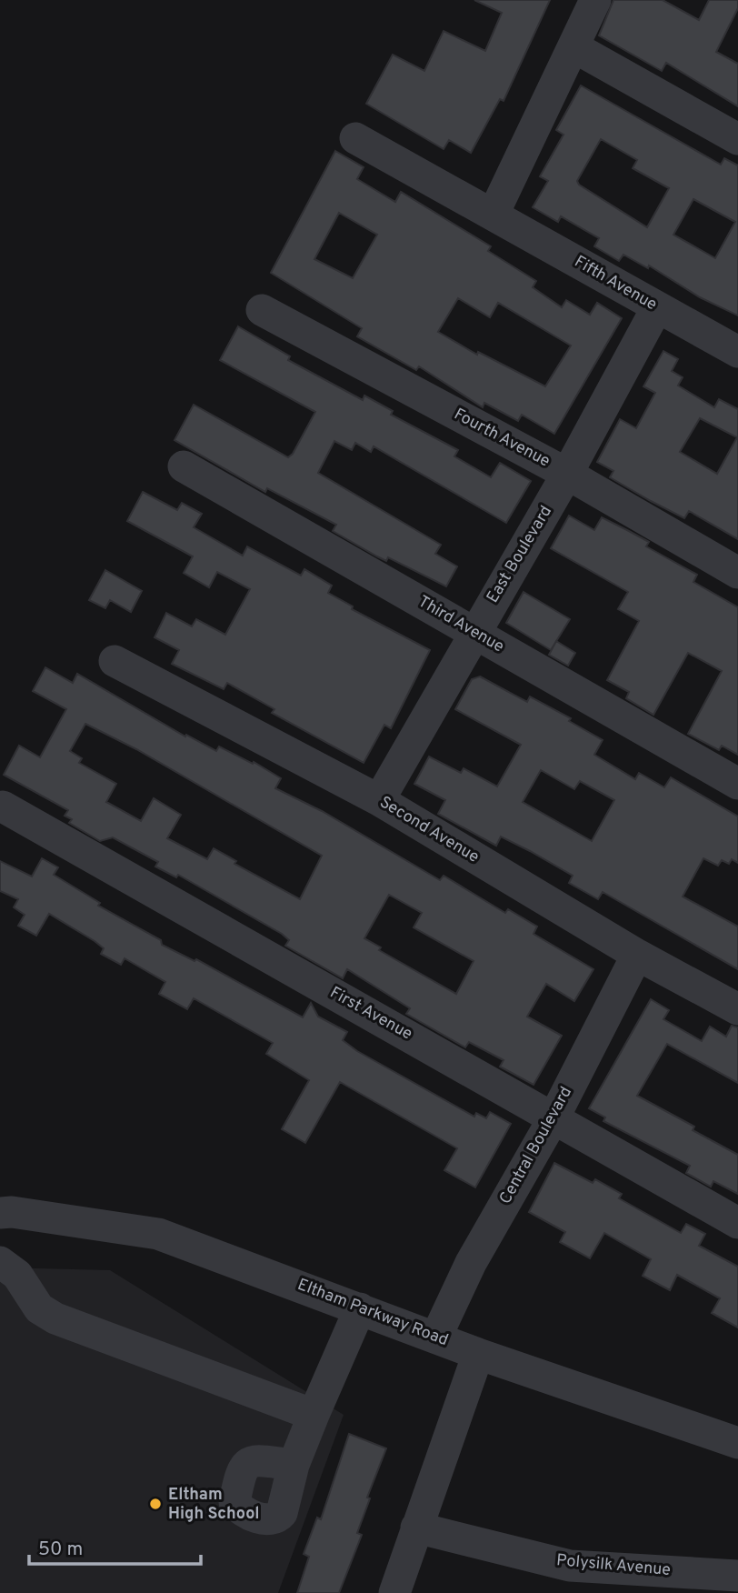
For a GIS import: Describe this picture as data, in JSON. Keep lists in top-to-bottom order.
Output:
{
  "streets": {
    "street": [
      "Fifth Avenue",
      "Fourth Avenue",
      "East Boulevard",
      "Third Avenue",
      "Second Avenue",
      "First Avenue",
      "Central Boulevard",
      "Eltham Parkway Road",
      "Polysilk Avenue"
    ]
  },
  "crossings": [
    ["Fifth Avenue", "East Boulevard"],
    ["Fourth Avenue", "East Boulevard"],
    ["East Boulevard", "Third Avenue"],
    ["East Boulevard", "Second Avenue"],
    ["Second Avenue", "Central Boulevard"],
    ["First Avenue", "Central Boulevard"],
    ["Central Boulevard", "Eltham Parkway Road"]
  ],
  "places": ["Eltham High School"],
  "scale_bar": "50 m"
}
